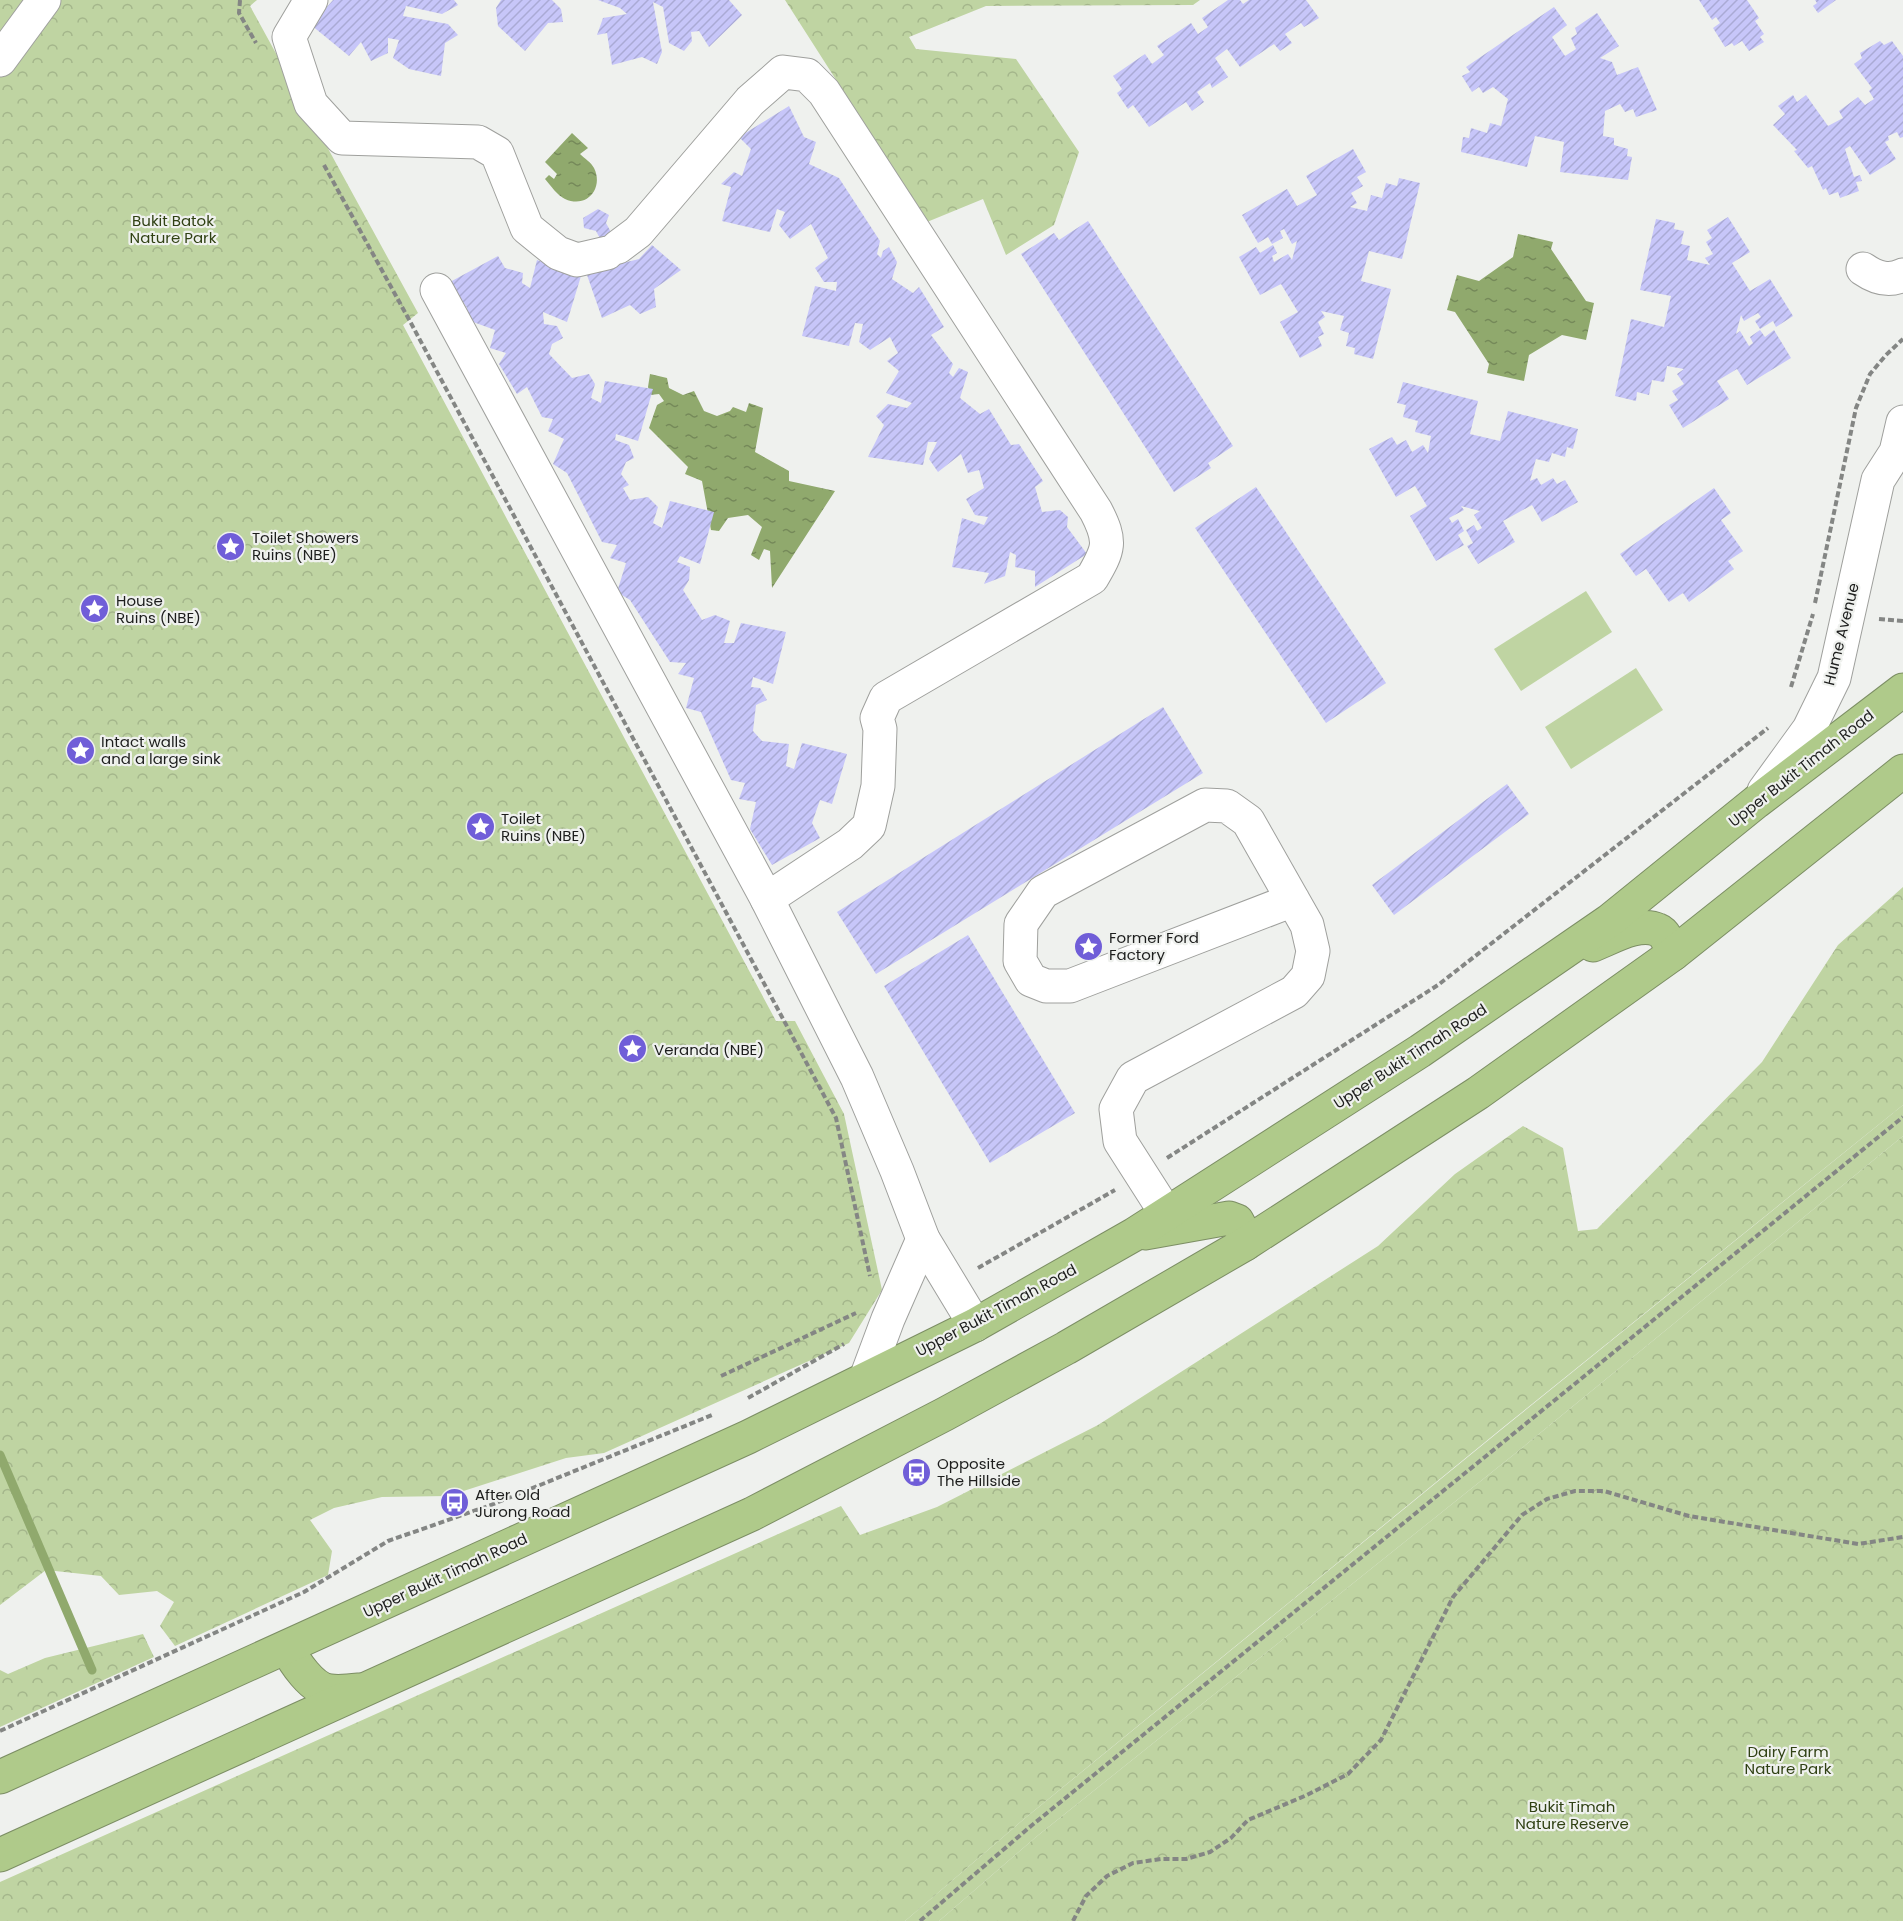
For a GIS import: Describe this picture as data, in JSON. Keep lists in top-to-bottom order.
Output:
{
  "streets": {
    "highway": ["Upper Bukit Timah Road"],
    "street": ["Hume Avenue"]
  },
  "crossings": [
    ["Hume Avenue", "Upper Bukit Timah Road"]
  ],
  "parks": ["Bukit Batok Nature Park", "Dairy Farm Nature Park", "Bukit Timah Nature Reserve"],
  "places": {
    "place": [
      "Toilet Showers Ruins (NBE)",
      "House Ruins (NBE)",
      "Intact walls and a large sink",
      "Toilet Ruins (NBE)",
      "Former Ford Factory",
      "Veranda (NBE)"
    ],
    "bus stop": ["Opposite The Hillside", "After Old Jurong Road"]
  }
}
